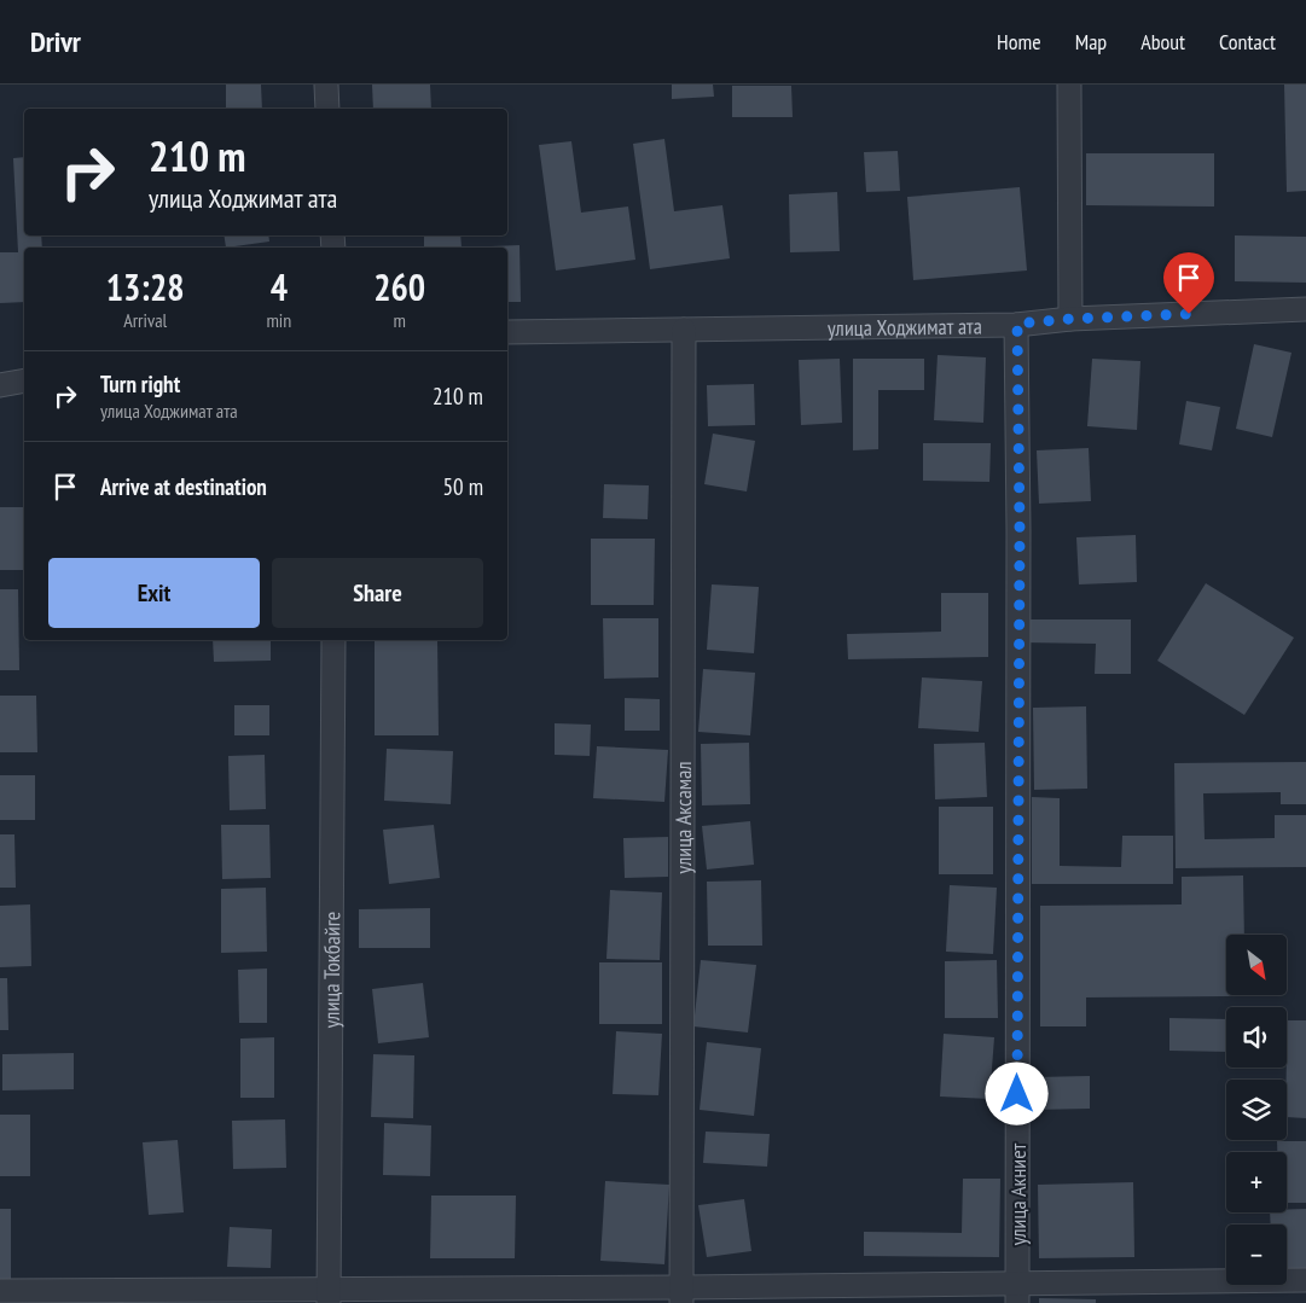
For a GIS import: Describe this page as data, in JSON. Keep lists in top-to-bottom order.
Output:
{
  "streets": {
    "street": [
      "улица Ходжимат ата",
      "улица Аксамал",
      "улица Токбайге",
      "улица Акниет"
    ]
  },
  "crossings": [
    ["улица Ходжимат ата", "улица Аксамал"],
    ["улица Ходжимат ата", "улица Акниет"]
  ],
  "north": "bottom right",
  "page": {
    "header": "Drivr",
    "nav": [
      "Home",
      "Map",
      "About",
      "Contact"
    ],
    "turn": ["210 m", "улица Ходжимат ата"],
    "eta": [
      "13:28",
      "Arrival",
      "4",
      "min",
      "260",
      "m"
    ],
    "list": [
      {
        "name": "Turn right",
        "note": "улица Ходжимат ата",
        "value": "210 m"
      },
      {
        "name": "Arrive at destination",
        "value": "50 m"
      }
    ],
    "buttons": ["Exit", "Share"],
    "map_buttons": ["+", "−"]
  }
}
